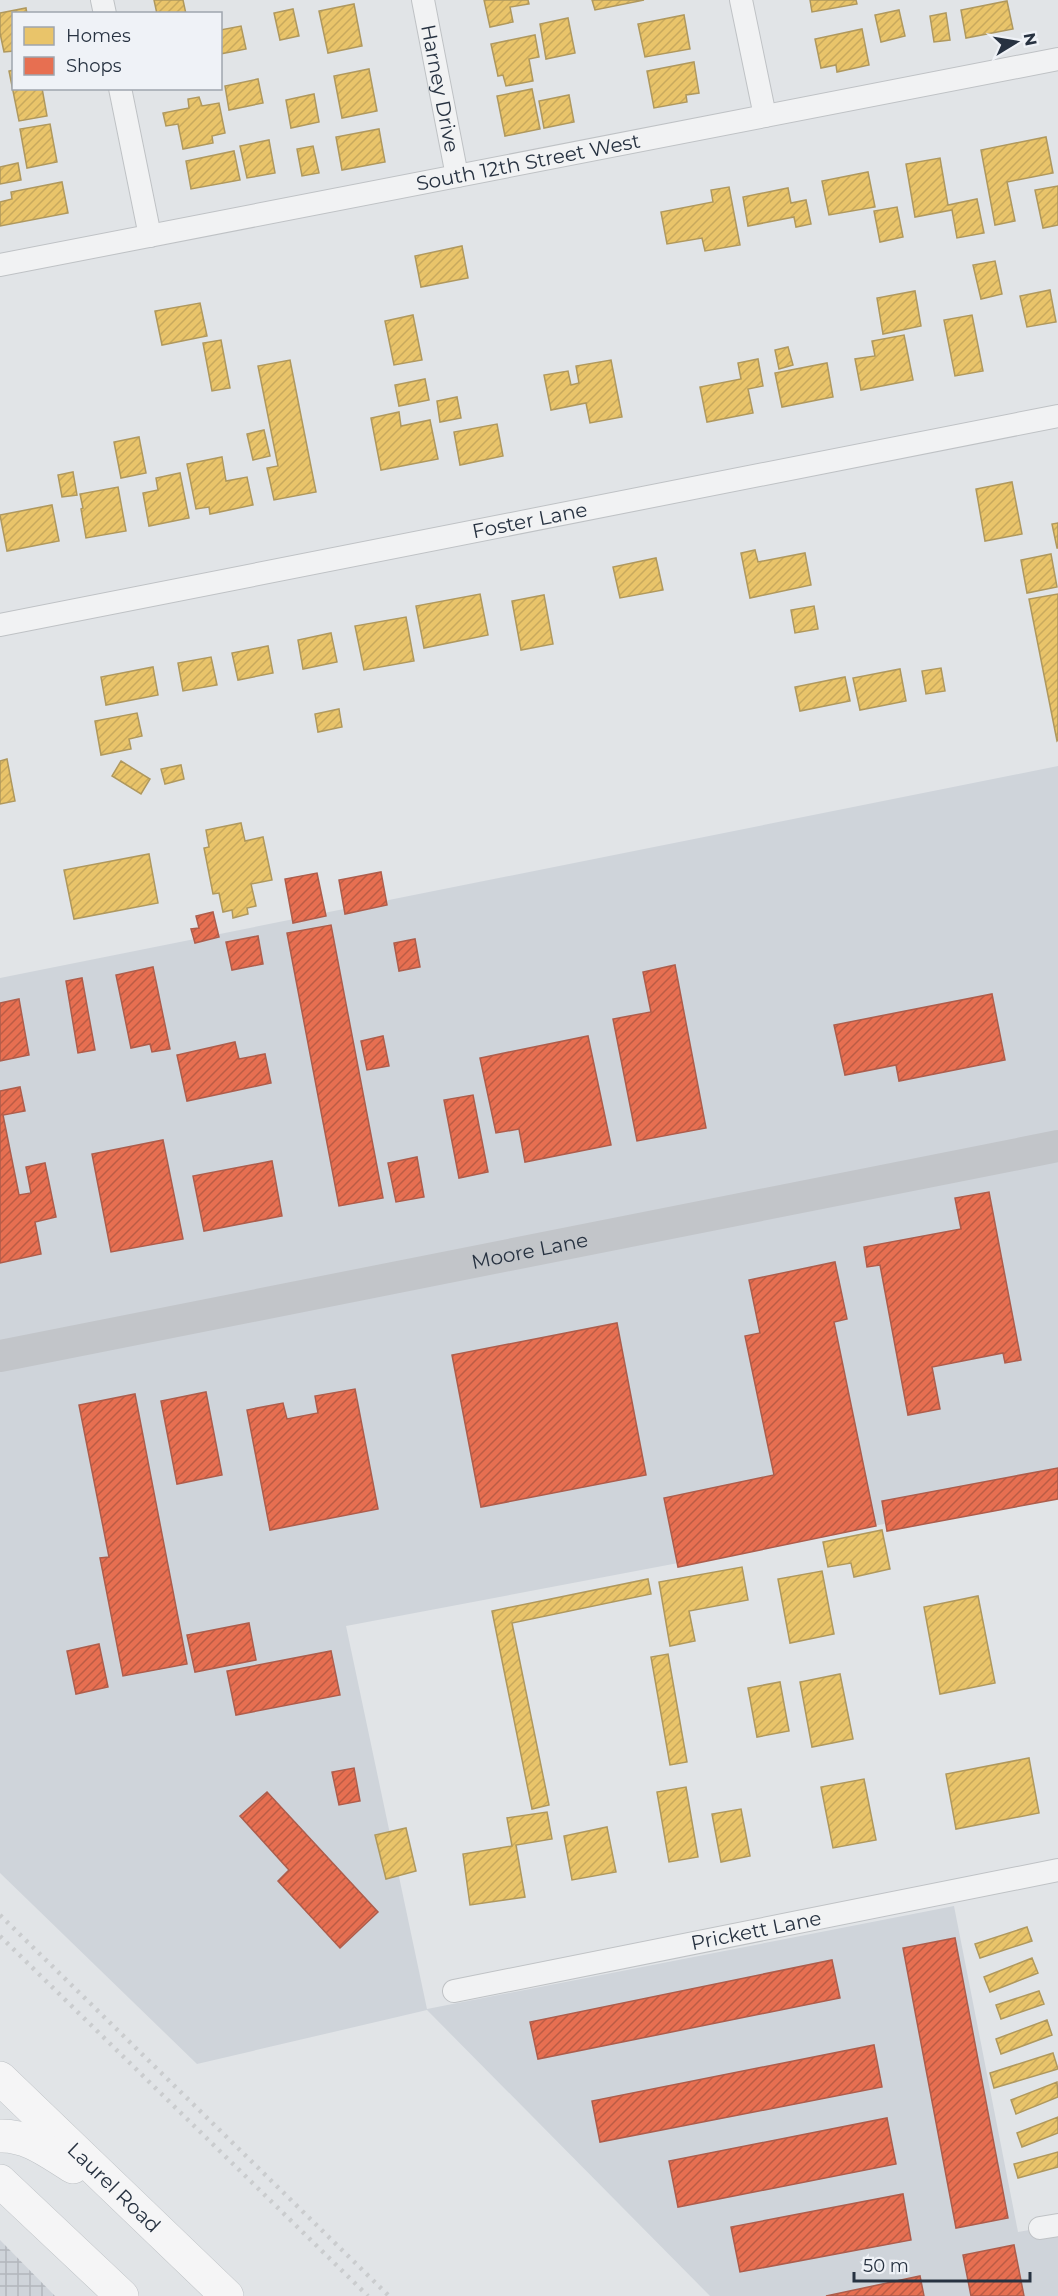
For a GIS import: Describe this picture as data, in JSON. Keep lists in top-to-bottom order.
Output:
{
  "streets": {
    "main road": ["Laurel Road"],
    "street": [
      "Harney Drive",
      "South 12th Street West",
      "Foster Lane",
      "Moore Lane",
      "Prickett Lane"
    ]
  },
  "crossings": [
    ["Harney Drive", "South 12th Street West"]
  ],
  "legend": ["Homes", "Shops"],
  "scale_bar": "50 m",
  "north": "right"
}
